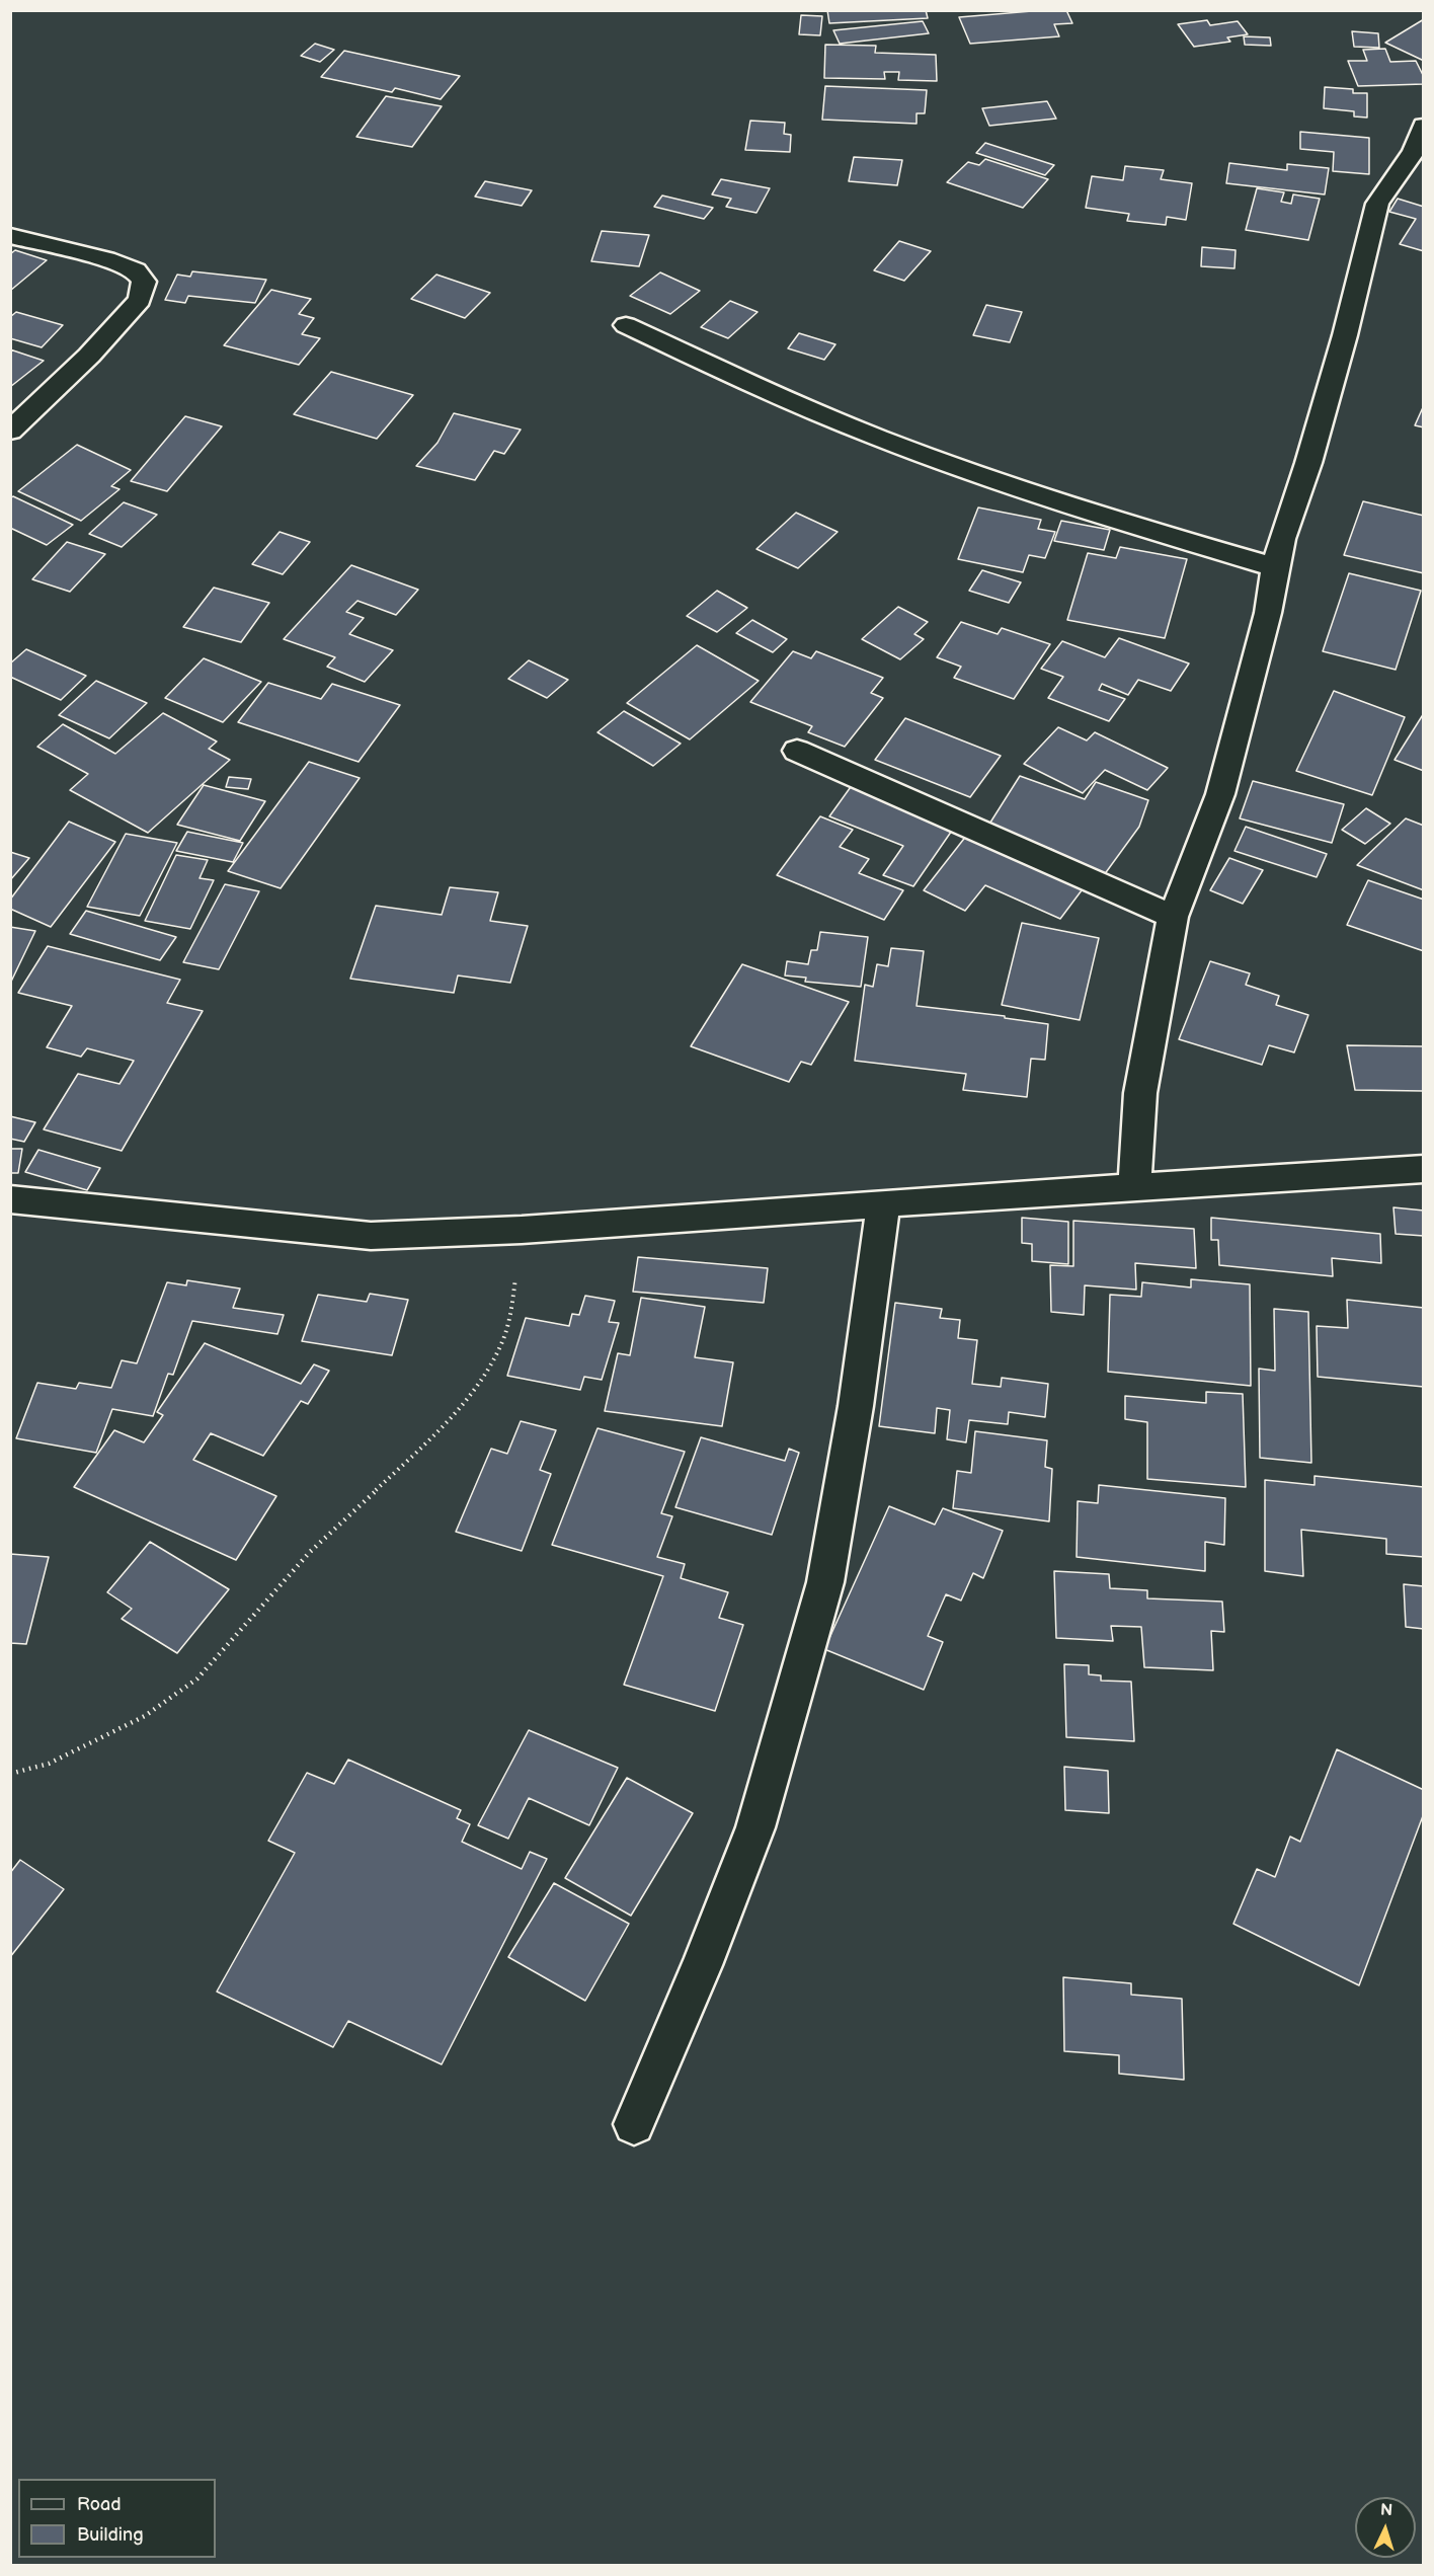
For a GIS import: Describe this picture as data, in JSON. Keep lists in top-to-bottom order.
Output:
{
  "legend": ["Road", "Building"],
  "north": "top"
}
